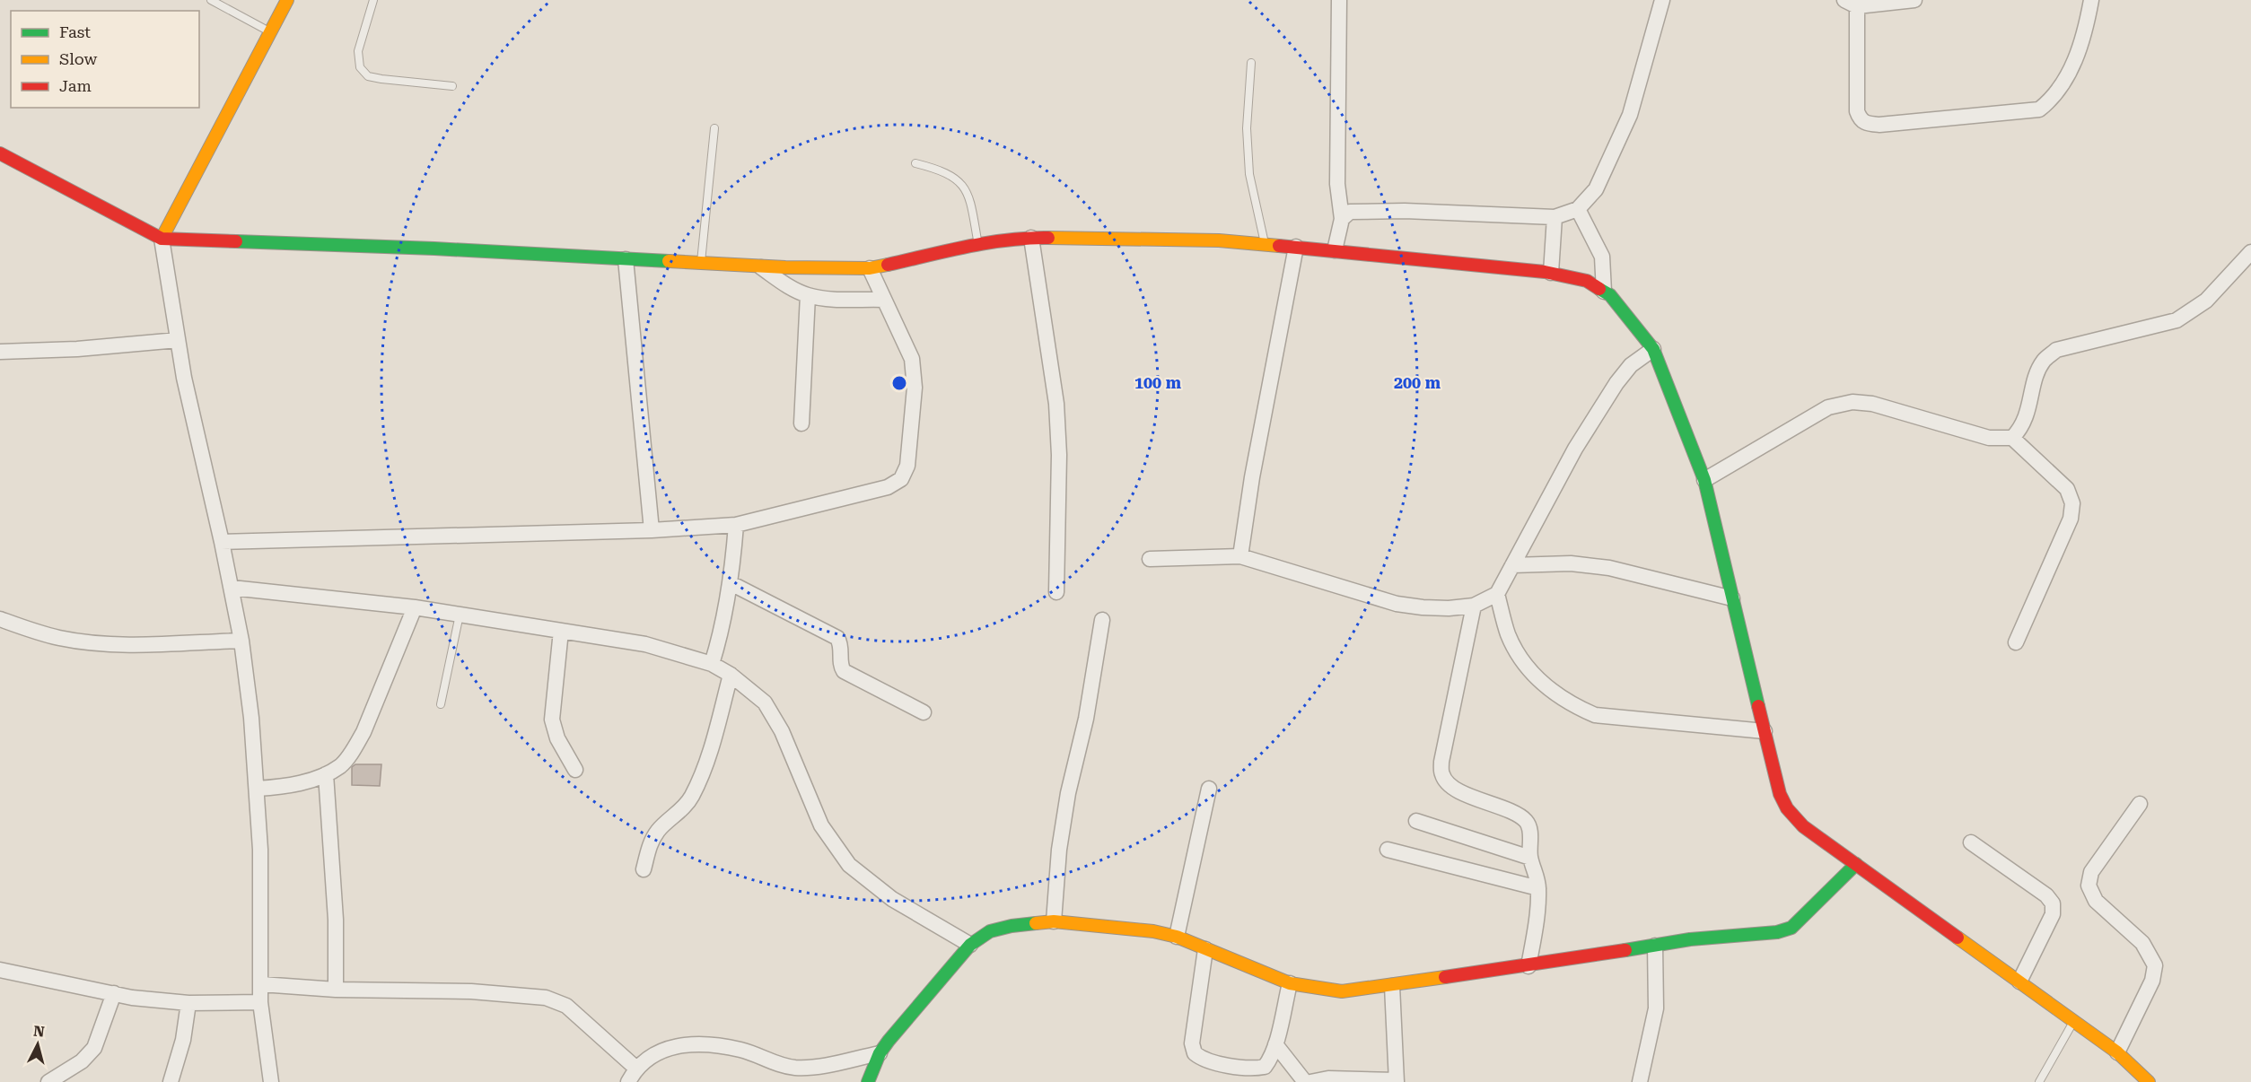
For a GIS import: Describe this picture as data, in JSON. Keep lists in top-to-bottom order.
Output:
{
  "legend": ["Fast", "Slow", "Jam"],
  "north": "top",
  "rings": ["100 m", "200 m"]
}
